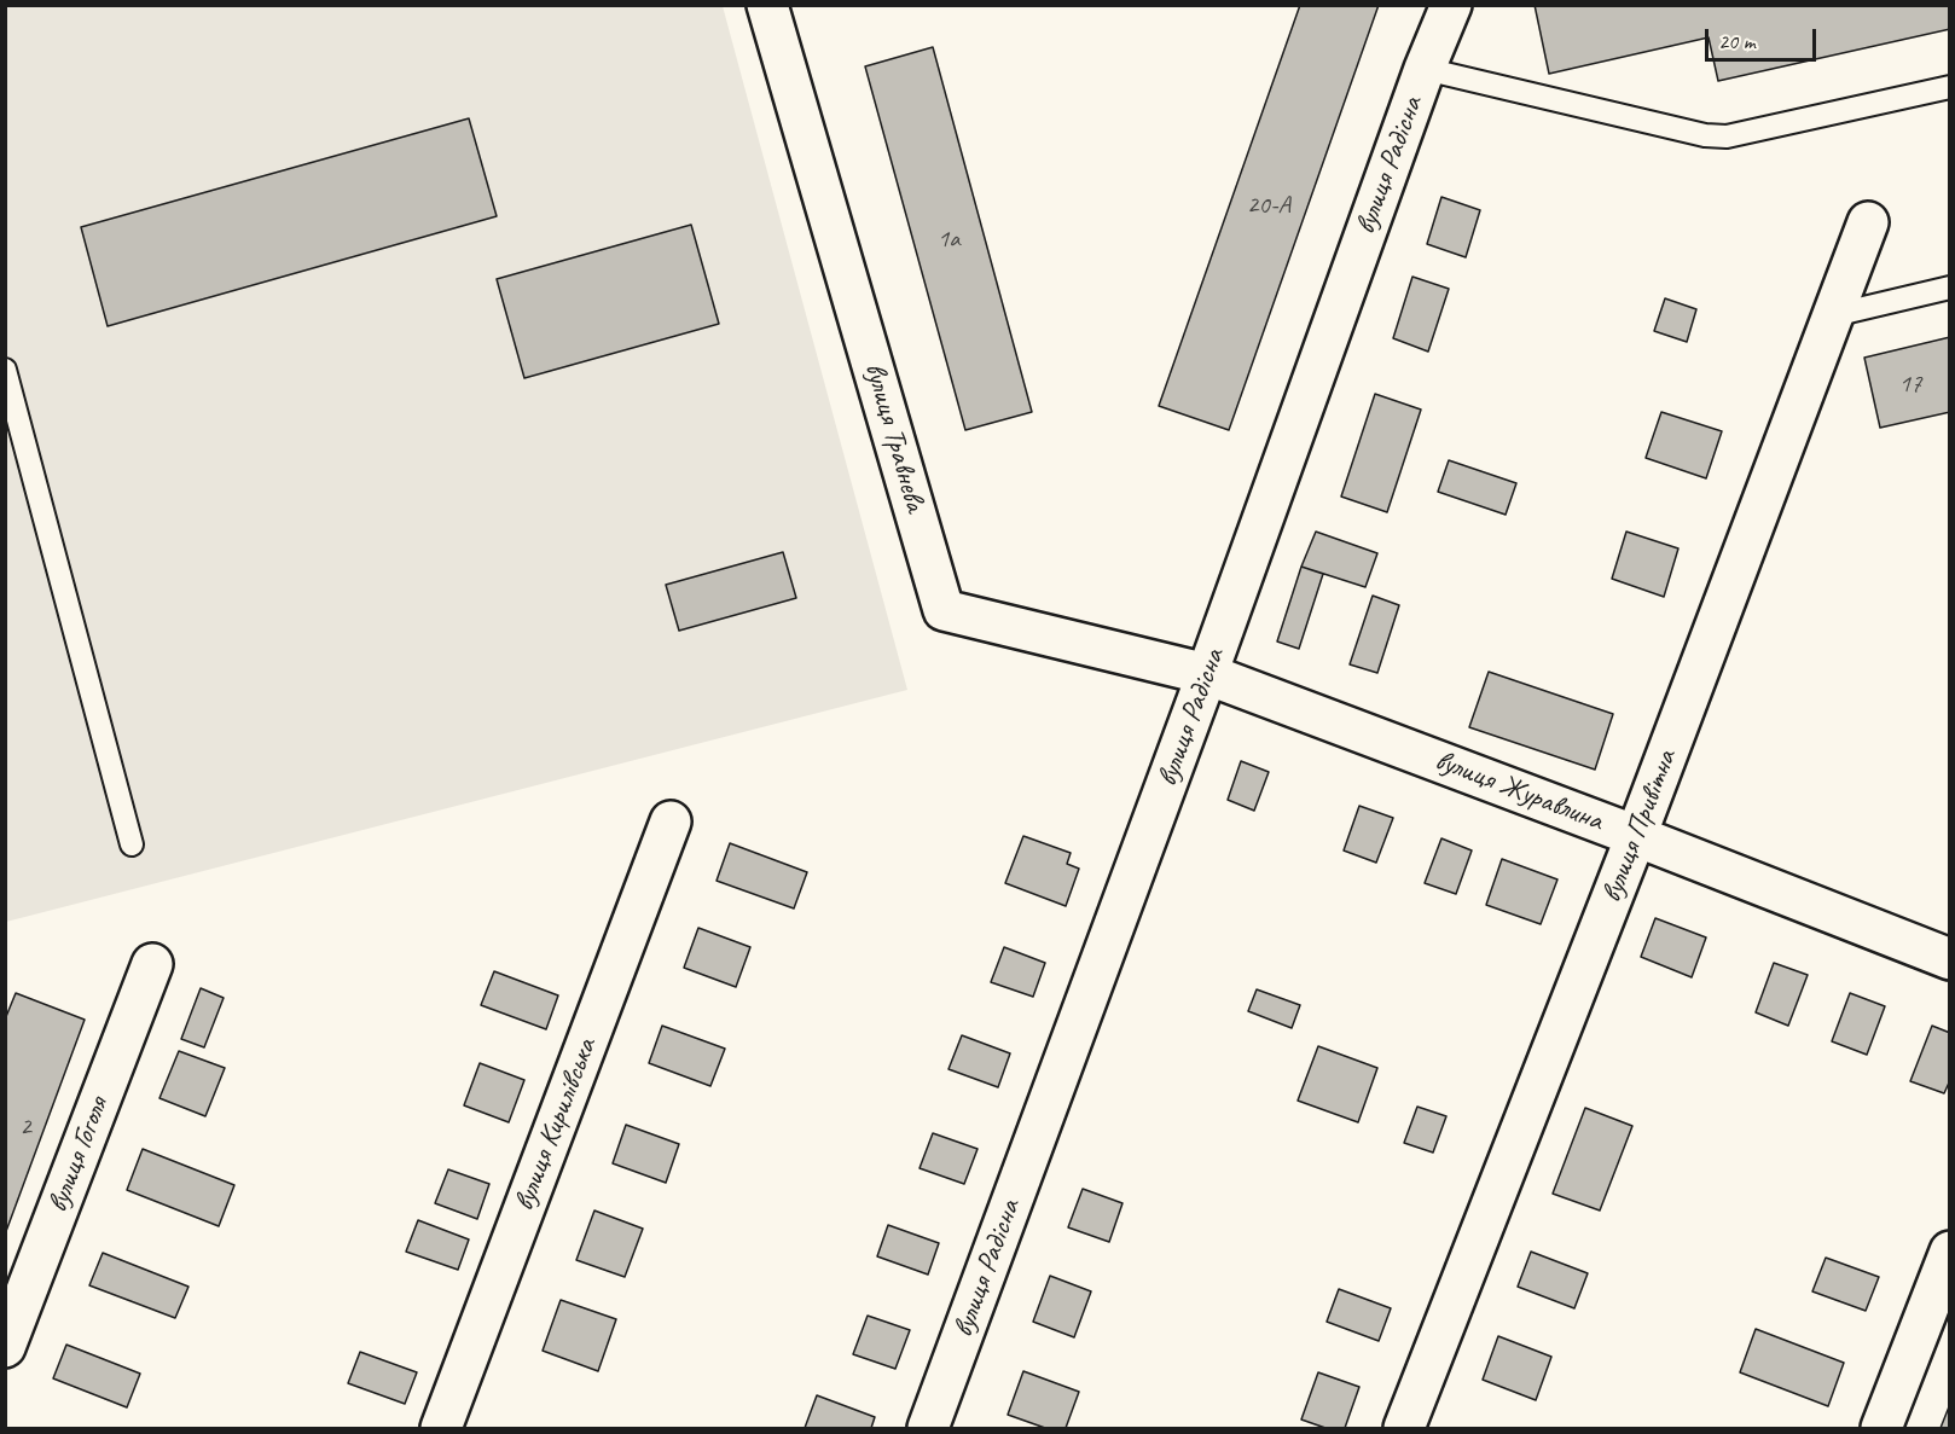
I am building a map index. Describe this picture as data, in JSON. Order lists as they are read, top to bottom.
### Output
{
  "streets": {
    "street": [
      "вулиця Радісна",
      "вулиця Травнева",
      "вулиця Журавлина",
      "вулиця Привітна",
      "вулиця Кирилівська",
      "вулиця Гоголя"
    ]
  },
  "crossings": [
    ["вулиця Радісна", "вулиця Травнева"],
    ["вулиця Радісна", "вулиця Журавлина"],
    ["вулиця Травнева", "вулиця Журавлина"],
    ["вулиця Журавлина", "вулиця Привітна"]
  ],
  "house_numbers": [
    "20-А",
    "1а",
    "17",
    "2"
  ],
  "scale_bar": "20 m"
}
